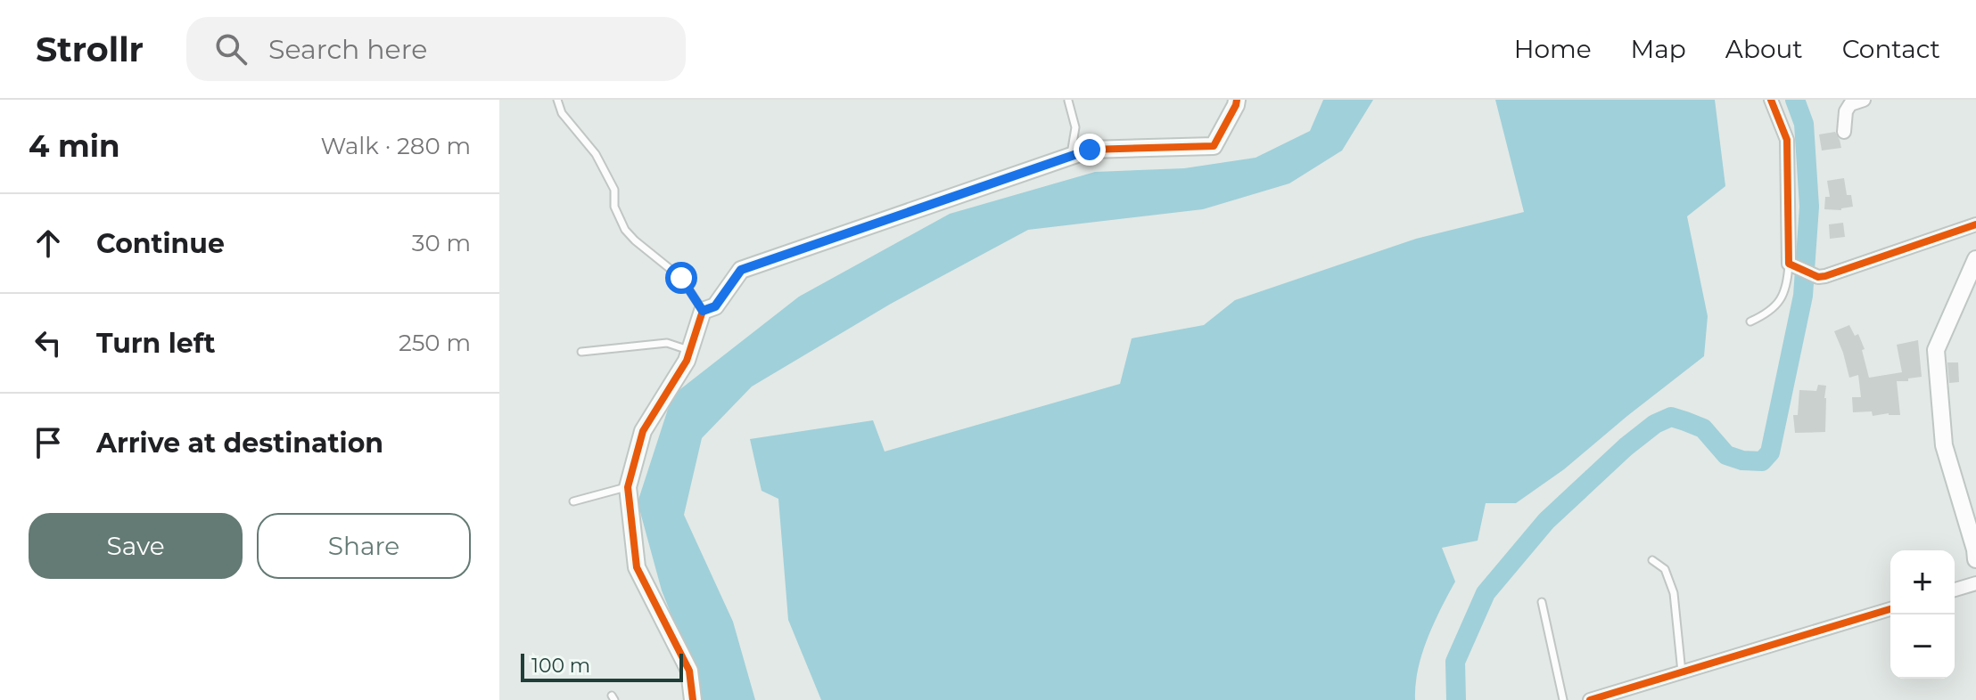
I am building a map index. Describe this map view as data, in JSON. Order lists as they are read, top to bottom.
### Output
{
  "scale_bar": "100 m",
  "page": {
    "header": "Strollr",
    "search": "Search here",
    "nav": [
      "Home",
      "Map",
      "About",
      "Contact"
    ],
    "heading": ["4 min", "Walk · 280 m"],
    "list": [
      ["Continue", "30 m"],
      ["Turn left", "250 m"],
      "Arrive at destination"
    ],
    "buttons": ["Save", "Share"],
    "map_buttons": ["+", "−"],
    "scale": "100 m"
  }
}
